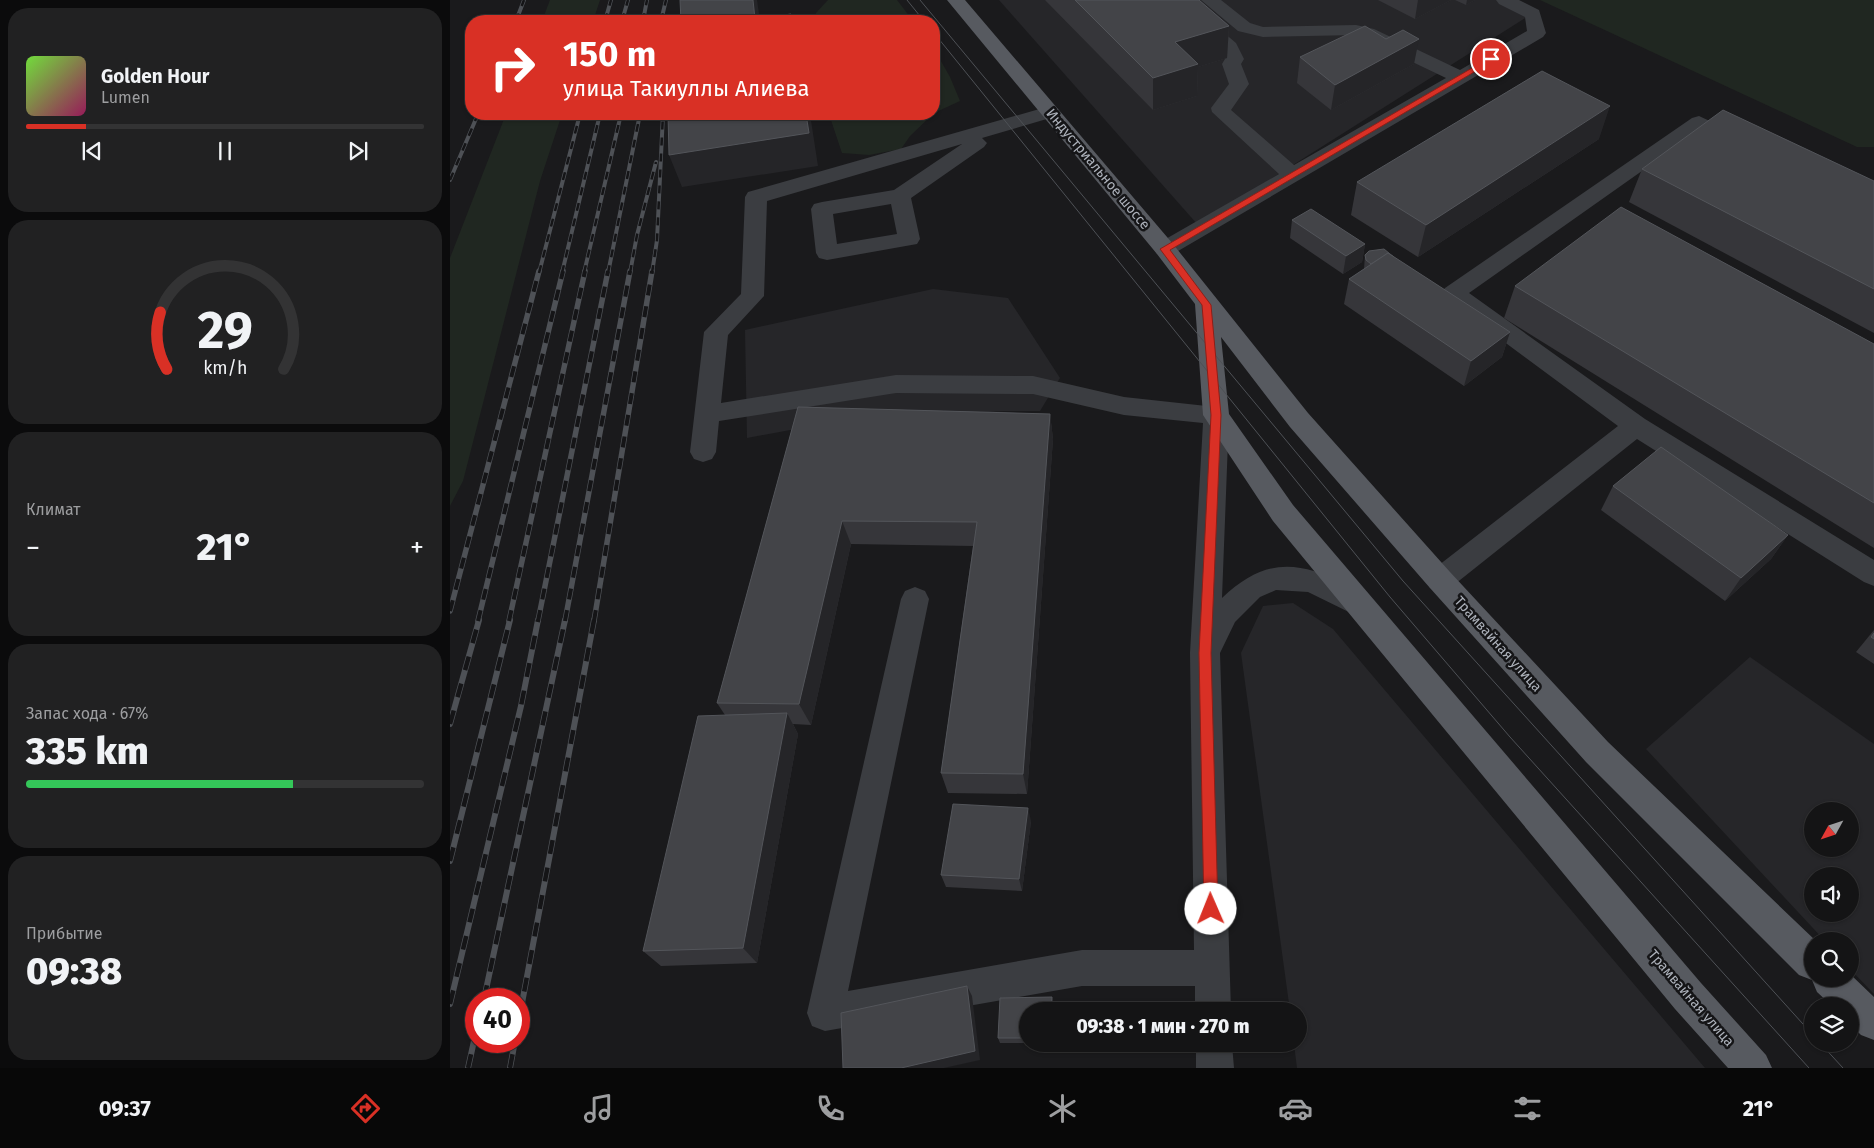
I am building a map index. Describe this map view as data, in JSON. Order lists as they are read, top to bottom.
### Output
{
  "streets": {
    "main road": ["Индустриальное шоссе", "Трамвайная улица"]
  },
  "crossings": [
    ["Индустриальное шоссе", "Трамвайная улица"]
  ],
  "north": "bottom left",
  "page": {
    "turn": ["150 m", "улица Такиуллы Алиева"],
    "song": ["Golden Hour", "Lumen"],
    "tile": [
      "Климат",
      ["Запас хода · 67%", "335 km"],
      ["Прибытие", "09:38"]
    ],
    "heat": ["−", "21°", "+"],
    "limit": "40",
    "trip": "09:38 · 1 мин · 270 m",
    "tabs": ["09:37", "21°"],
    "gauge": ["29", "km/h"]
  }
}
